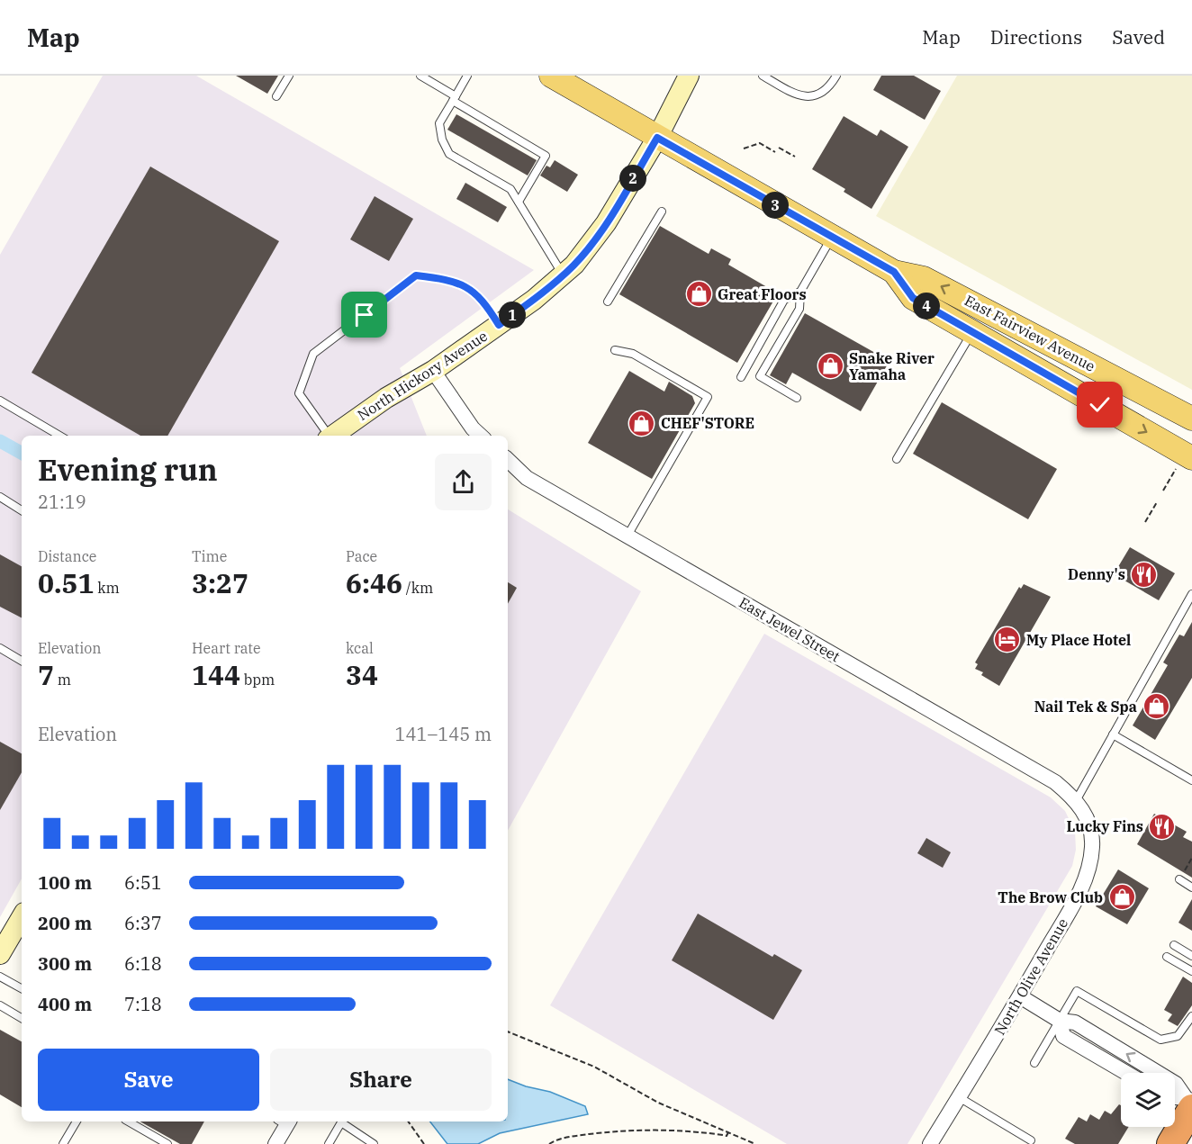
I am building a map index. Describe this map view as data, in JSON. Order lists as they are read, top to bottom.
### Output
{
  "streets": {
    "main road": ["East Fairview Avenue"],
    "street": ["North Hickory Avenue", "East Jewel Street", "North Olive Avenue"]
  },
  "crossings": [
    ["East Fairview Avenue", "North Hickory Avenue"],
    ["East Jewel Street", "North Olive Avenue"]
  ],
  "places": {
    "shop": [
      "Great Floors",
      "Snake River Yamaha",
      "CHEF'STORE",
      "Nail Tek & Spa",
      "The Brow Club"
    ],
    "restaurant": ["Denny's", "Lucky Fins"],
    "hotel": ["My Place Hotel"]
  },
  "page": {
    "header": "Map",
    "nav": ["Map", "Directions", "Saved"],
    "pins": [
      "2",
      "3",
      "4",
      "1"
    ],
    "heading": ["Evening run", "21:19"],
    "stats": [
      ["Distance", "0.51 km"],
      ["Time", "3:27"],
      ["Pace", "6:46 /km"],
      ["Elevation", "7 m"],
      ["Heart rate", "144 bpm"],
      ["kcal", "34"]
    ],
    "chart": ["Elevation", "141–145 m"],
    "list": [
      {
        "name": "100 m",
        "note": "6:51"
      },
      {
        "name": "200 m",
        "note": "6:37"
      },
      {
        "name": "300 m",
        "note": "6:18"
      },
      {
        "name": "400 m",
        "note": "7:18"
      }
    ],
    "buttons": ["Save", "Share"]
  }
}
